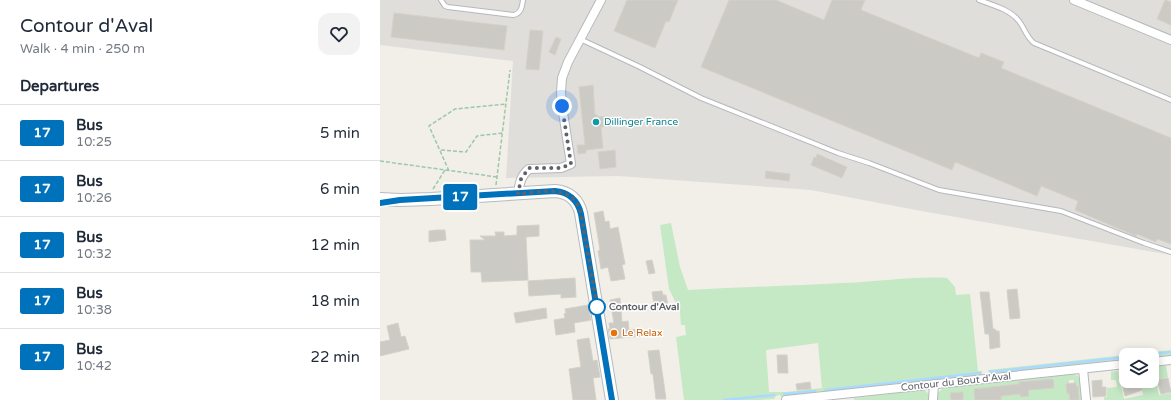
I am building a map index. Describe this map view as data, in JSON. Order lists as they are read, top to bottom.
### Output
{
  "streets": {
    "street": ["Contour du Bout d'Aval"]
  },
  "places": ["Dillinger France", "Contour d'Aval", "Le Relax"],
  "lines": ["bus line 17"],
  "page": {
    "heading": [
      ["Contour d'Aval", "Walk · 4 min · 250 m"],
      "Departures"
    ],
    "on_map": "17",
    "list": [
      {
        "mark": "17",
        "name": "Bus",
        "note": "10:25",
        "value": "5 min"
      },
      {
        "mark": "17",
        "name": "Bus",
        "note": "10:26",
        "value": "6 min"
      },
      {
        "mark": "17",
        "name": "Bus",
        "note": "10:32",
        "value": "12 min"
      },
      {
        "mark": "17",
        "name": "Bus",
        "note": "10:38",
        "value": "18 min"
      },
      {
        "mark": "17",
        "name": "Bus",
        "note": "10:42",
        "value": "22 min"
      }
    ]
  }
}
